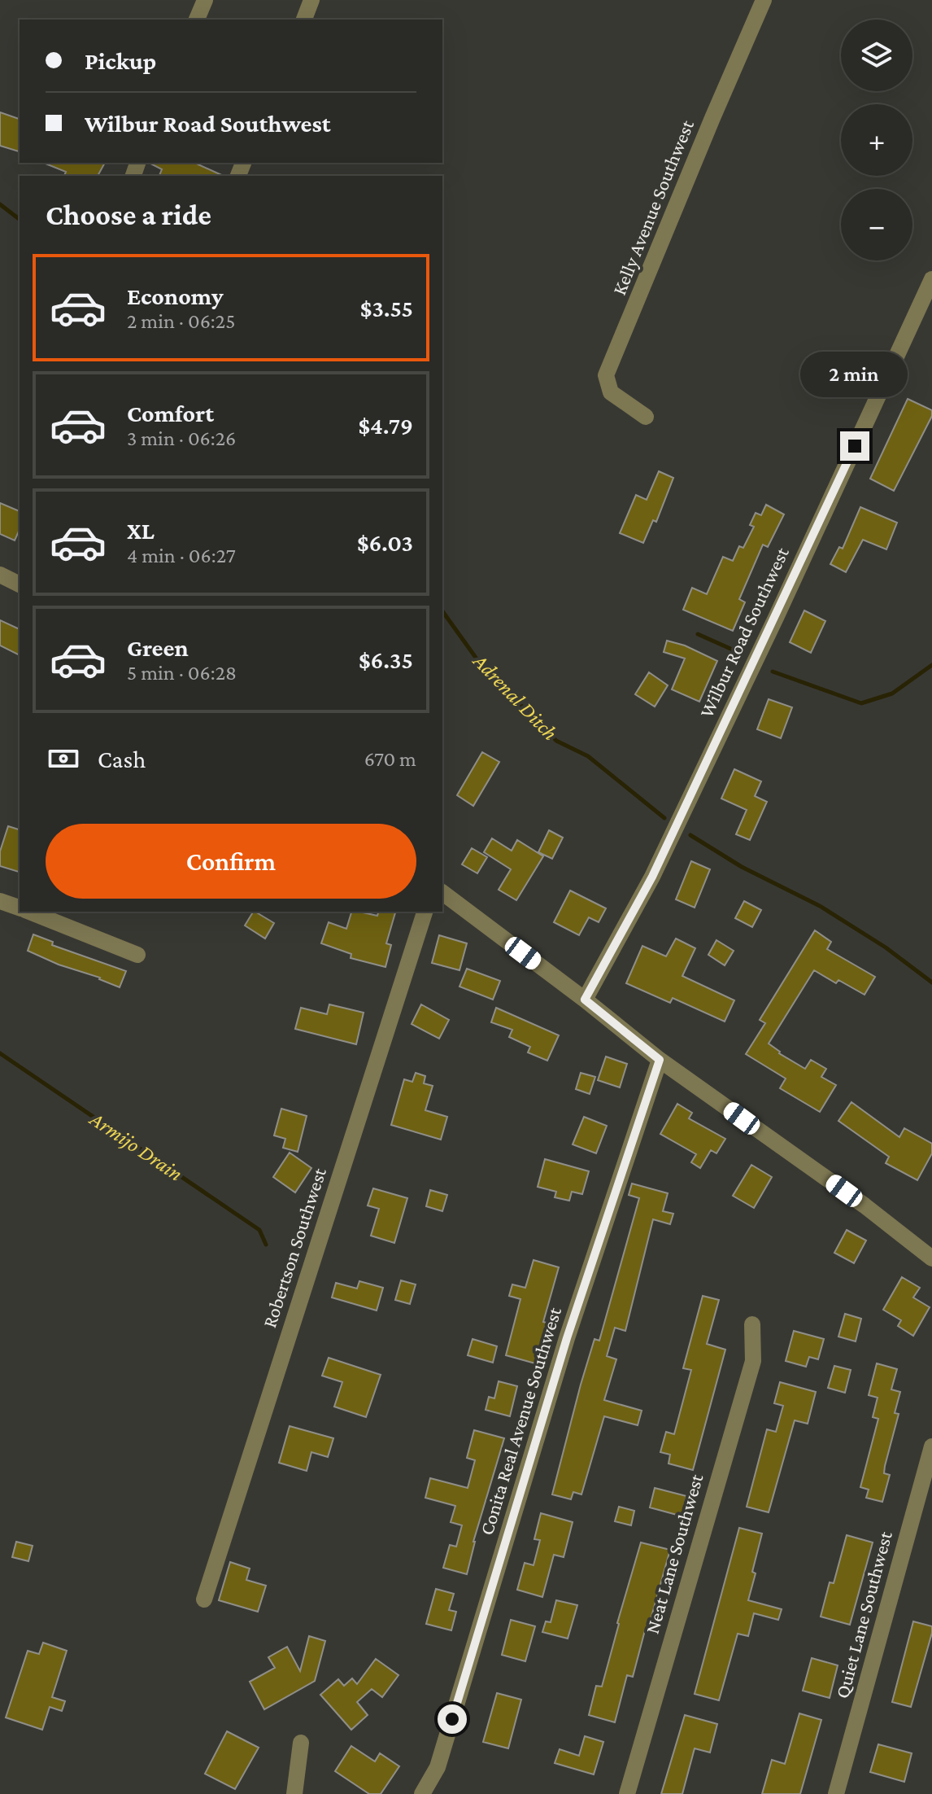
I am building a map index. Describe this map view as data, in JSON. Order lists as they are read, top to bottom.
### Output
{
  "streets": {
    "street": [
      "Kelly Avenue Southwest",
      "Wilbur Road Southwest",
      "Robertson Southwest",
      "Conita Real Avenue Southwest",
      "Neat Lane Southwest",
      "Quiet Lane Southwest"
    ]
  },
  "water": ["Adrenal Ditch", "Armijo Drain"],
  "page": {
    "map_buttons": ["+", "−"],
    "banner": ["Pickup", "Wilbur Road Southwest"],
    "heading": "Choose a ride",
    "list": [
      {
        "name": "Economy",
        "note": "2 min · 06:25",
        "value": "$3.55"
      },
      {
        "name": "Comfort",
        "note": "3 min · 06:26",
        "value": "$4.79"
      },
      {
        "name": "XL",
        "note": "4 min · 06:27",
        "value": "$6.03"
      },
      {
        "name": "Green",
        "note": "5 min · 06:28",
        "value": "$6.35"
      }
    ],
    "bubble": "2 min",
    "pay": ["Cash", "670 m"],
    "buttons": "Confirm"
  }
}
